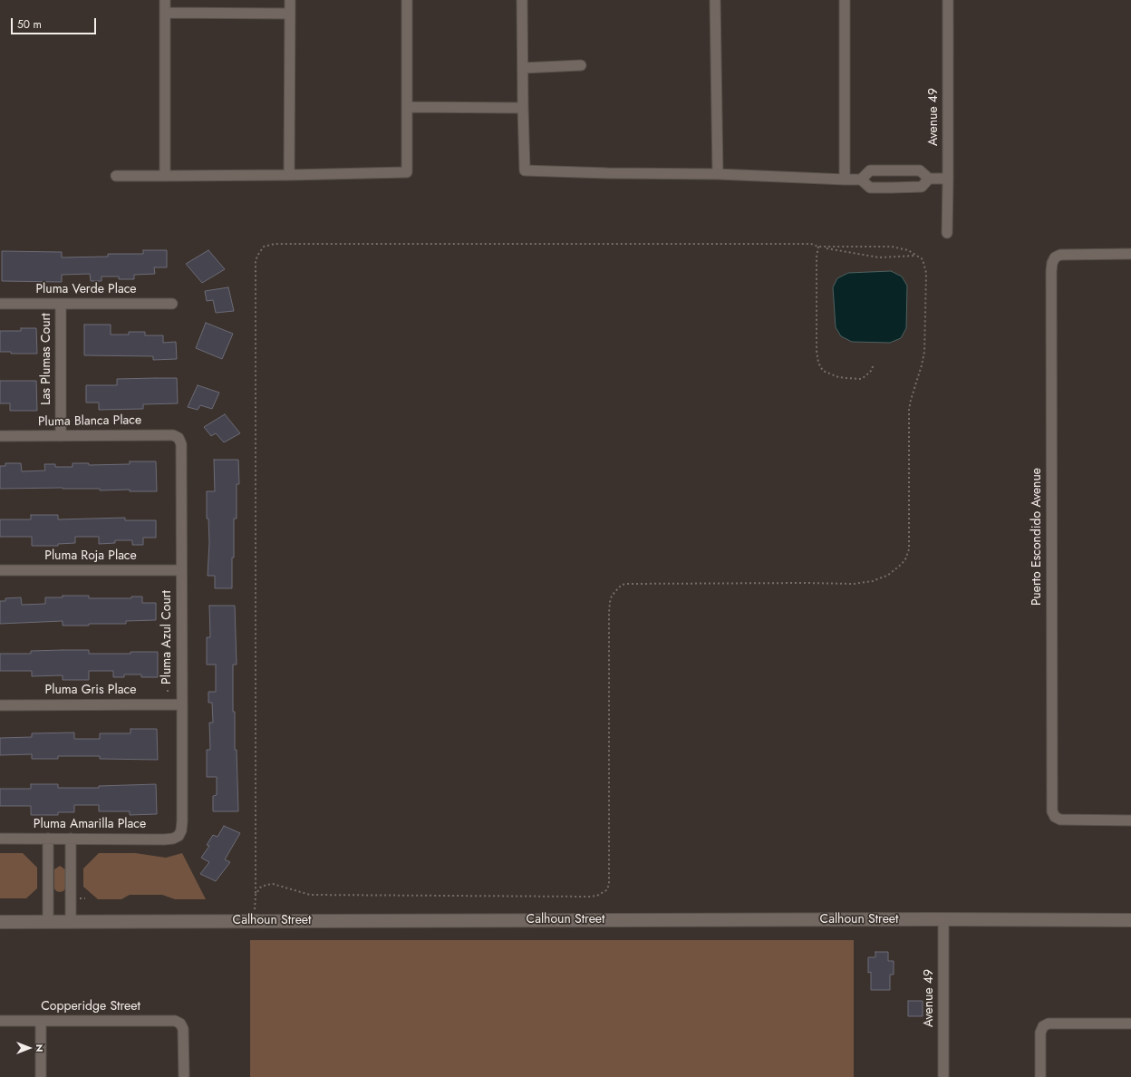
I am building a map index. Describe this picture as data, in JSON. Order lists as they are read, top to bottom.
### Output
{
  "streets": {
    "street": [
      "Avenue 49",
      "Pluma Verde Place",
      "Las Plumas Court",
      "Pluma Blanca Place",
      "Puerto Escondido Avenue",
      "Pluma Roja Place",
      "Pluma Azul Court",
      "Pluma Gris Place",
      "Pluma Amarilla Place",
      "Calhoun Street",
      "Copperidge Street"
    ]
  },
  "crossings": [
    ["Avenue 49", "Calhoun Street"],
    ["Pluma Verde Place", "Las Plumas Court"],
    ["Las Plumas Court", "Pluma Blanca Place"],
    ["Pluma Blanca Place", "Pluma Azul Court"],
    ["Pluma Roja Place", "Pluma Azul Court"],
    ["Pluma Azul Court", "Pluma Gris Place"],
    ["Pluma Azul Court", "Pluma Amarilla Place"]
  ],
  "scale_bar": "50 m",
  "north": "right"
}
